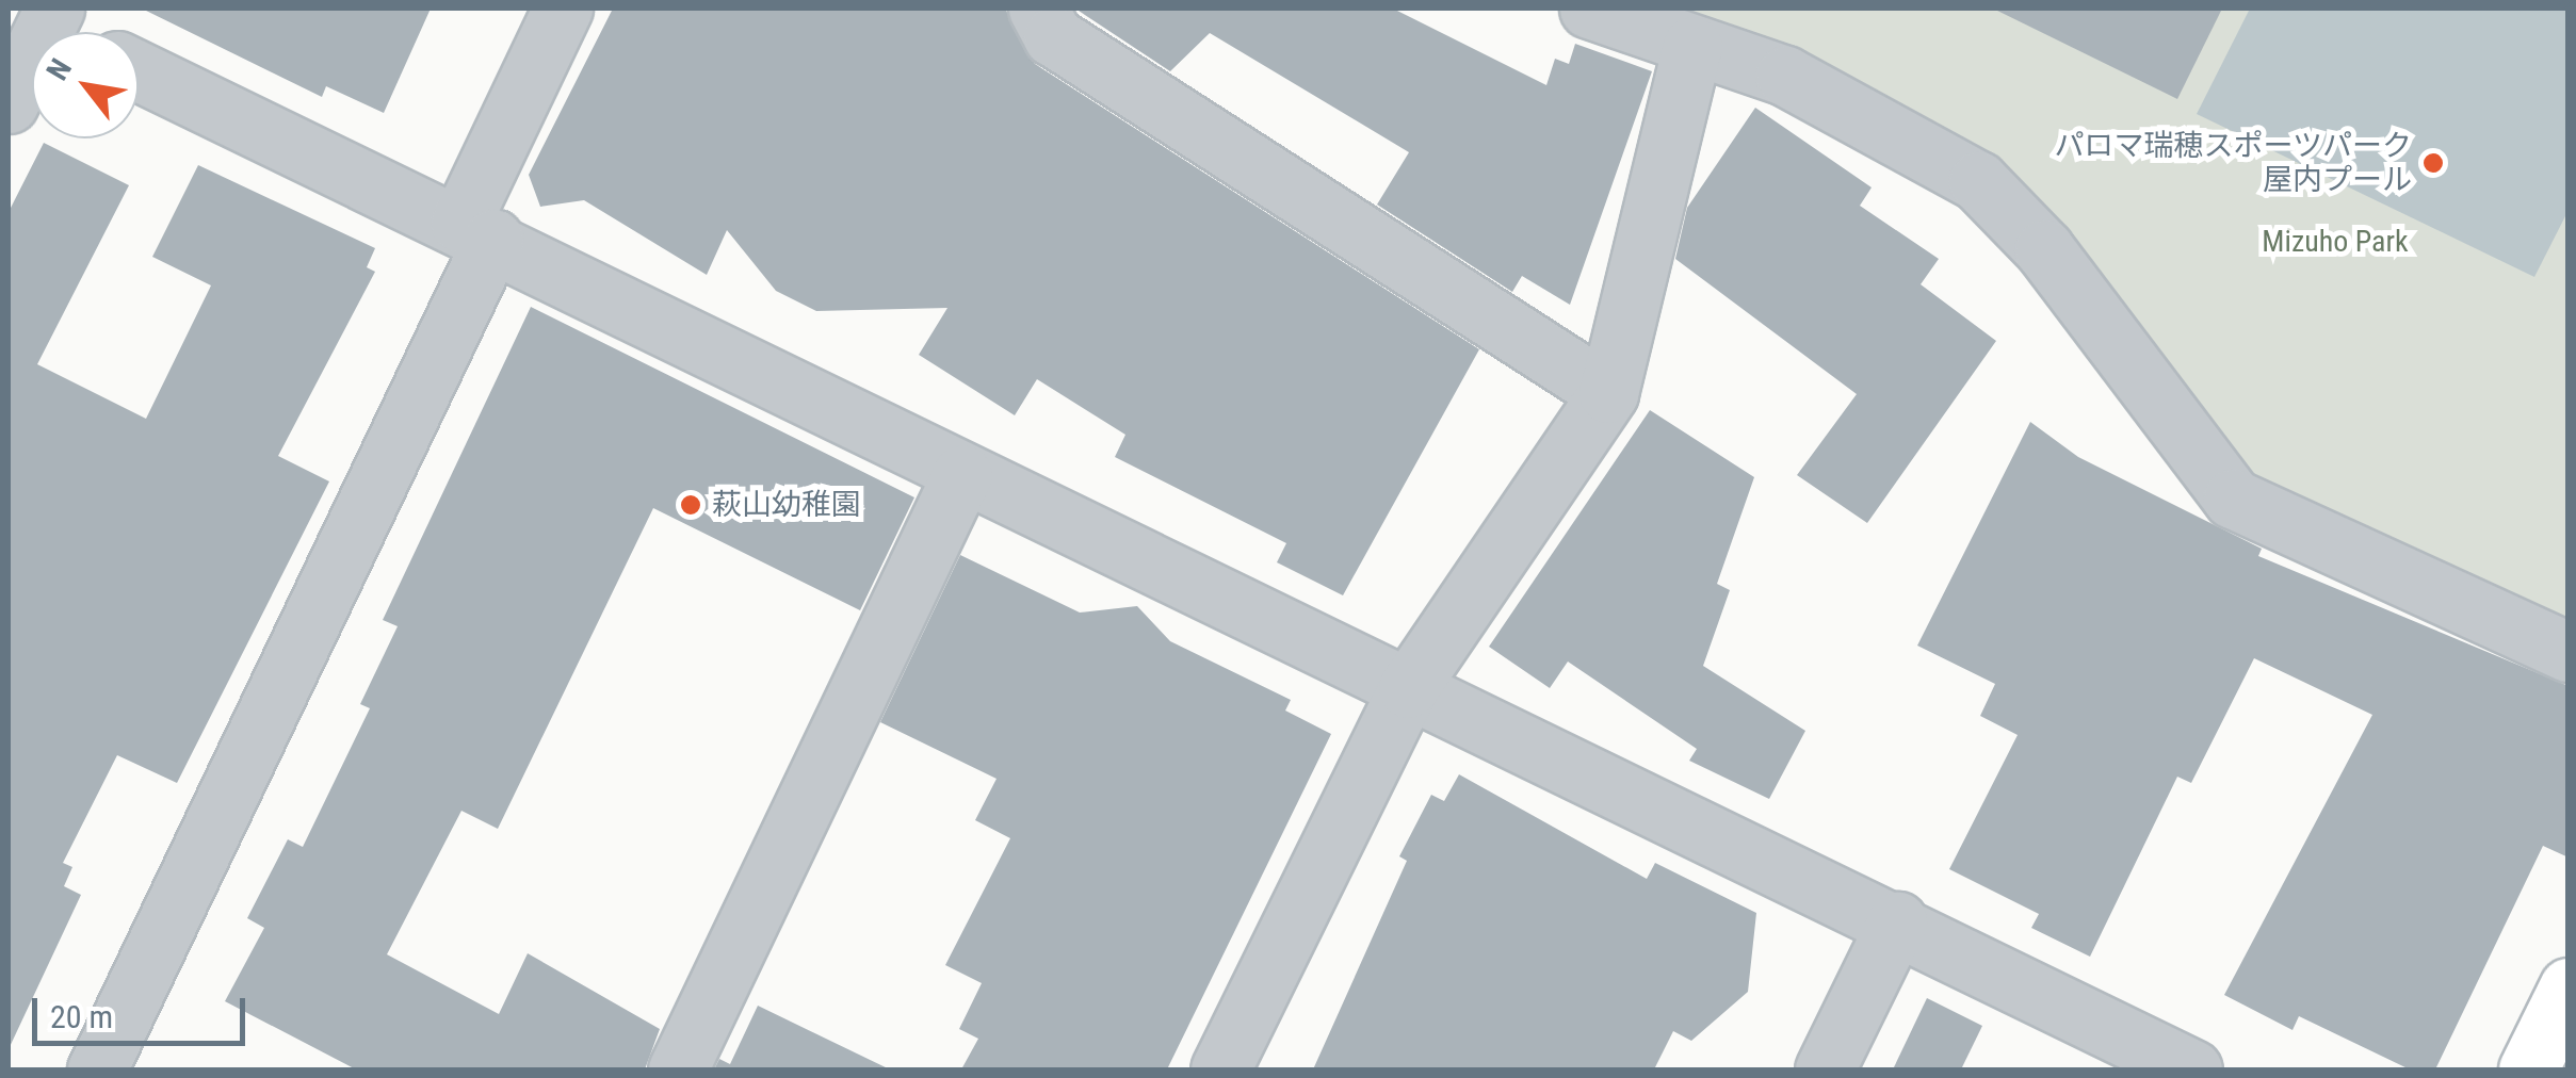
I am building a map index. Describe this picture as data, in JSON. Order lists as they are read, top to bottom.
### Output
{
  "parks": ["Mizuho Park"],
  "places": ["パロマ瑞穂スポーツパーク 屋内プール", "萩山幼稚園"],
  "scale_bar": "20 m",
  "north": "top left"
}
